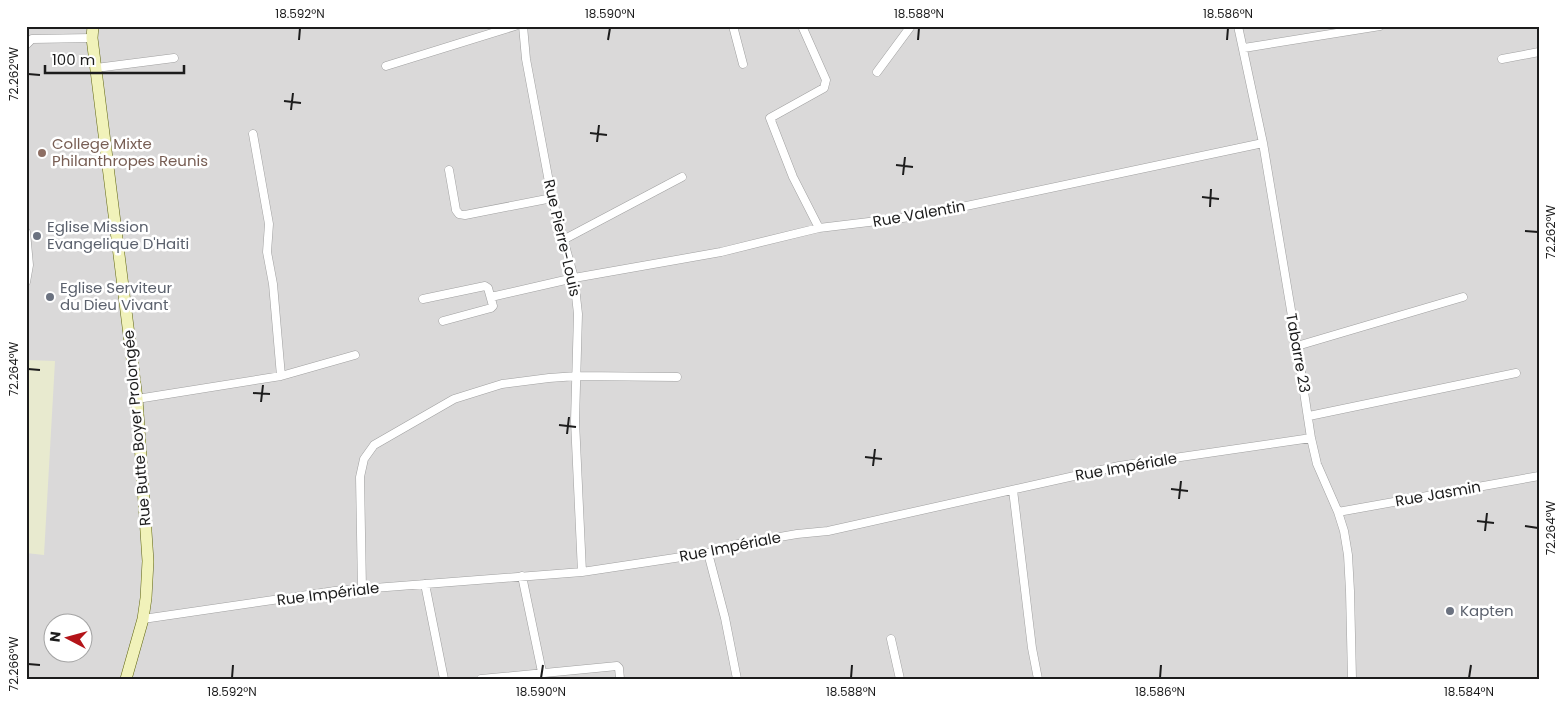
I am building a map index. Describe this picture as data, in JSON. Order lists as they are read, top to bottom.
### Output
{
  "streets": {
    "street": [
      "Rue Valentin",
      "Rue Pierre-Louis",
      "Tabarre 23",
      "Rue Butte Boyer Prolongée",
      "Rue Impériale",
      "Rue Jasmin"
    ]
  },
  "crossings": [
    ["Rue Valentin", "Rue Pierre-Louis"],
    ["Rue Valentin", "Tabarre 23"],
    ["Rue Pierre-Louis", "Rue Impériale"],
    ["Tabarre 23", "Rue Impériale"],
    ["Tabarre 23", "Rue Jasmin"],
    ["Rue Butte Boyer Prolongée", "Rue Impériale"]
  ],
  "places": [
    "College Mixte Philanthropes Reunis",
    "Eglise Mission Evangelique D'Haiti",
    "Eglise Serviteur du Dieu Vivant",
    "Kapten"
  ],
  "scale_bar": "100 m",
  "north": "left",
  "coordinates": [
    "18.592°N",
    "18.590°N",
    "18.588°N",
    "18.586°N",
    "72.262°W",
    "72.264°W",
    "72.266°W",
    "18.584°N"
  ]
}
